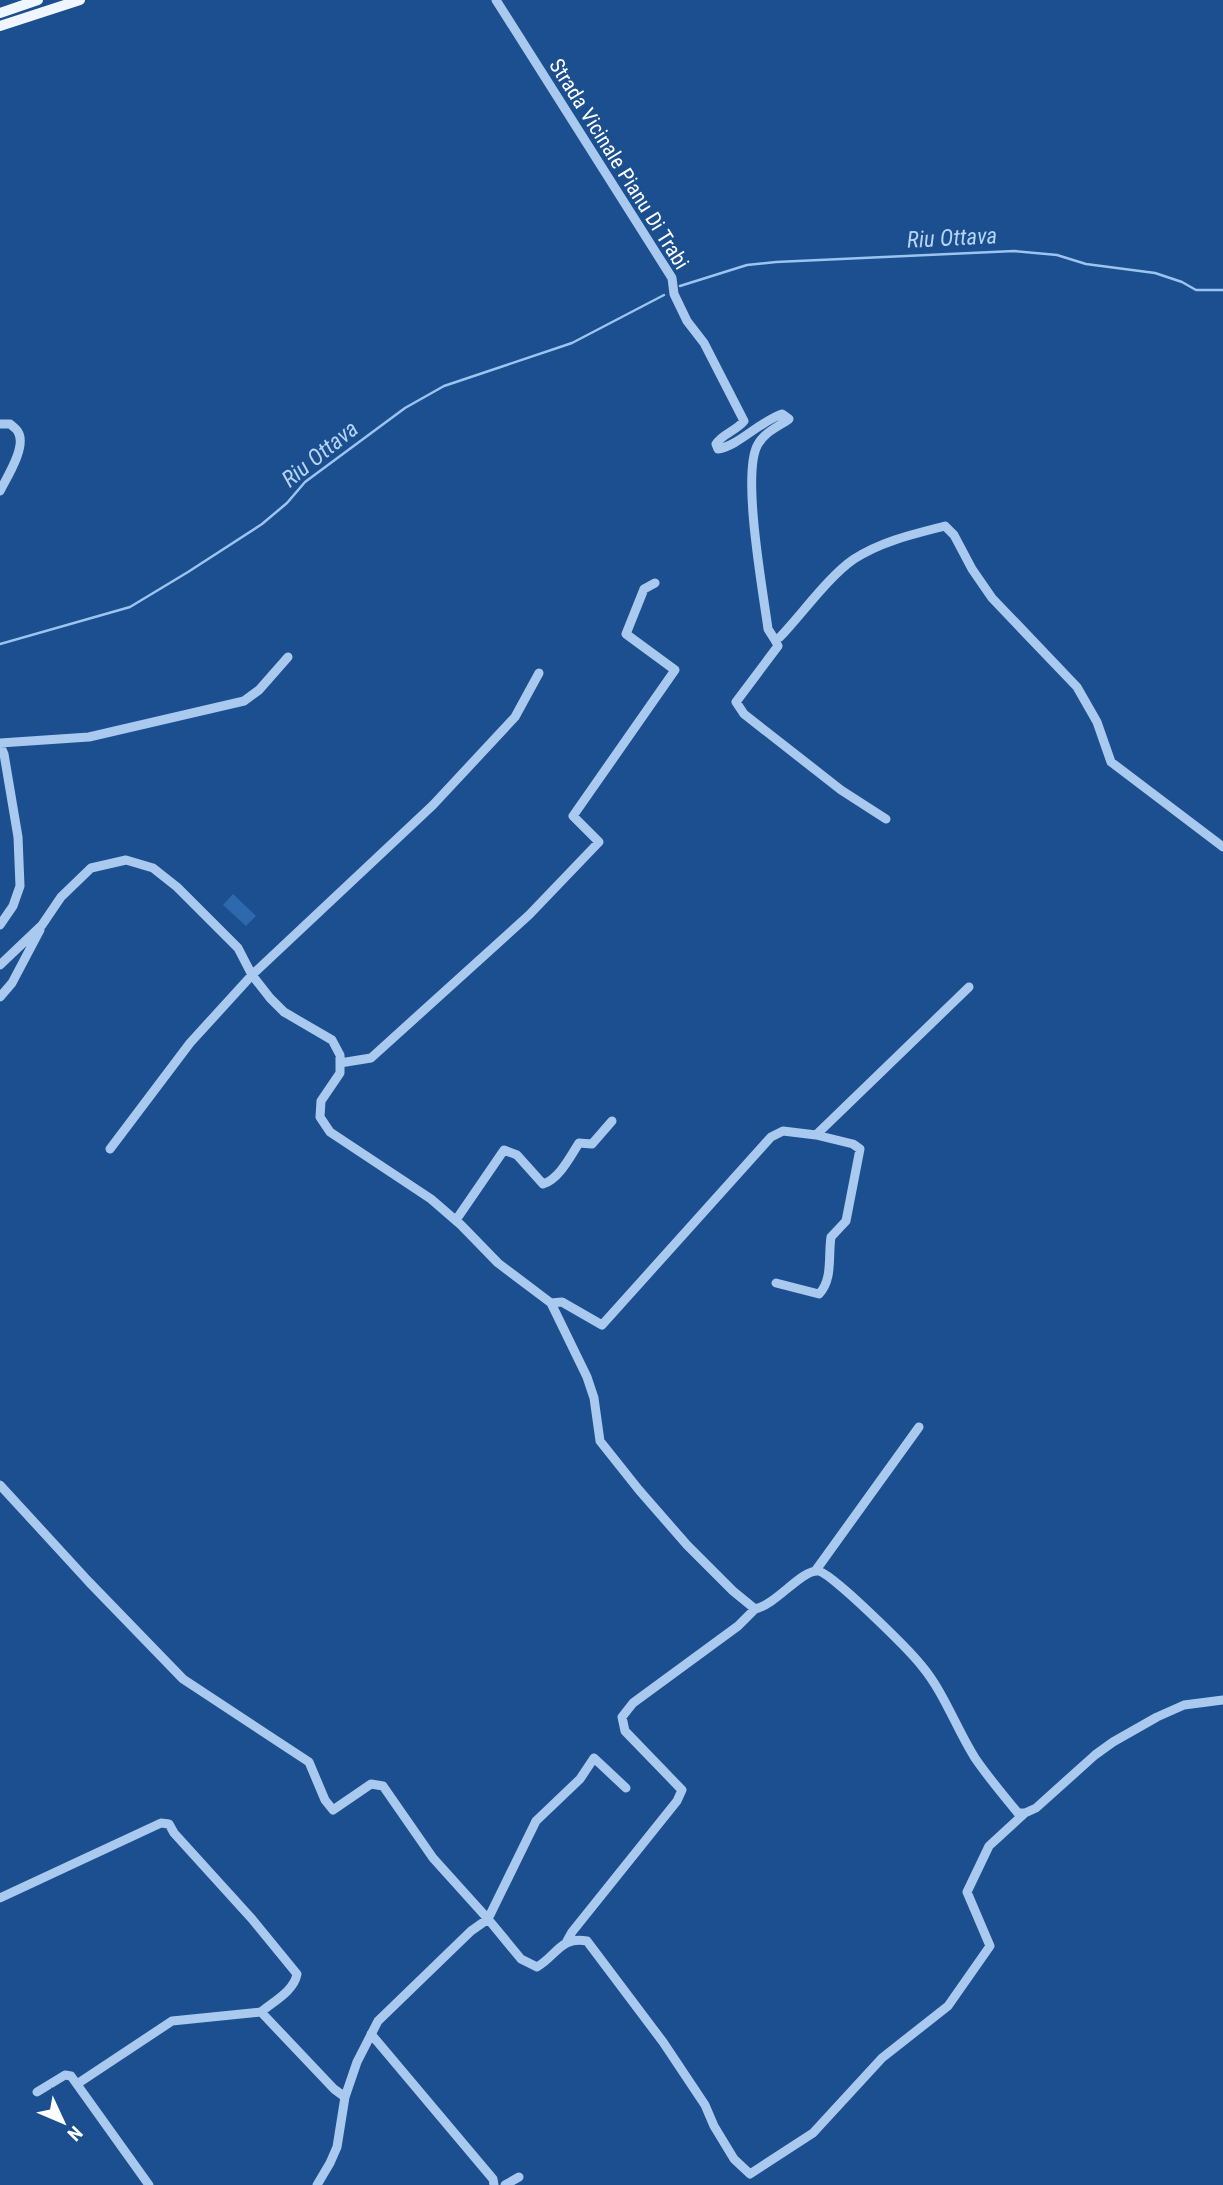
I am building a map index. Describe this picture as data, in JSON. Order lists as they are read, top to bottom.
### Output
{
  "streets": {
    "street": ["Strada Vicinale Pianu Di Trabi"]
  },
  "water": ["Riu Ottava"],
  "north": "bottom right"
}
